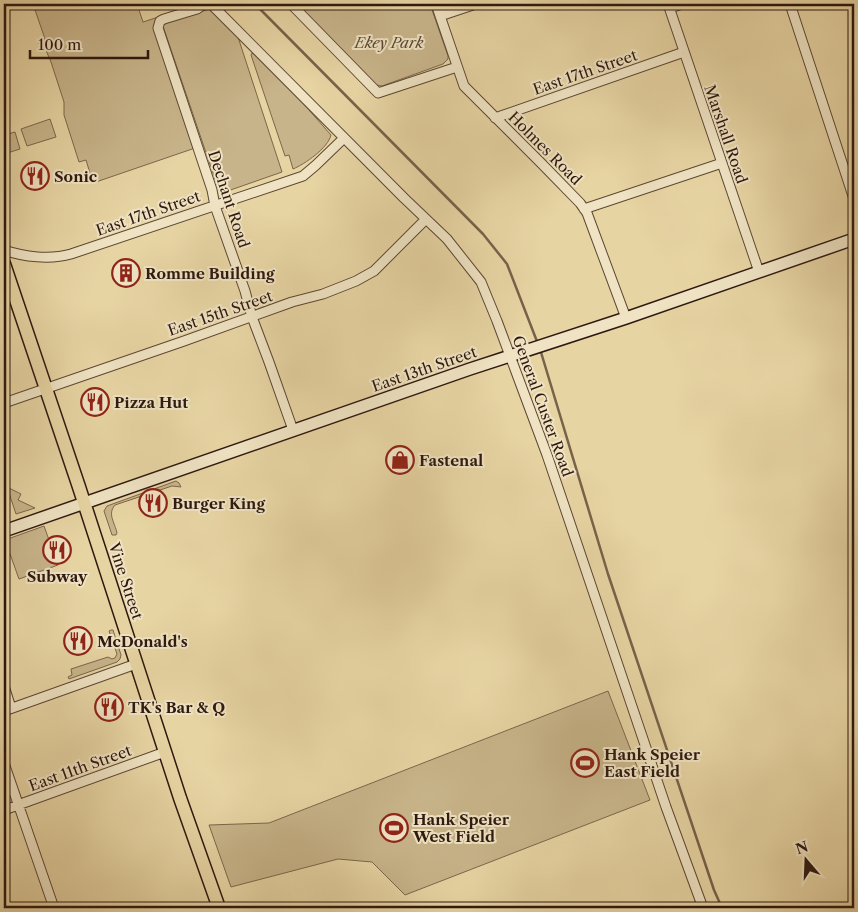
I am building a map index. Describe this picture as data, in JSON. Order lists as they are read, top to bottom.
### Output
{
  "streets": {
    "main road": ["Vine Street"],
    "street": [
      "East 17th Street",
      "Marshall Road",
      "Holmes Road",
      "Dechant Road",
      "East 15th Street",
      "East 13th Street",
      "General Custer Road",
      "East 11th Street"
    ]
  },
  "crossings": [
    ["East 17th Street", "Marshall Road"],
    ["East 17th Street", "Holmes Road"],
    ["East 17th Street", "Dechant Road"],
    ["East 17th Street", "General Custer Road"],
    ["Marshall Road", "East 13th Street"],
    ["Holmes Road", "East 13th Street"],
    ["Dechant Road", "East 15th Street"],
    ["Dechant Road", "East 13th Street"],
    ["East 15th Street", "General Custer Road"],
    ["East 15th Street", "Vine Street"],
    ["East 13th Street", "General Custer Road"],
    ["East 13th Street", "Vine Street"],
    ["Vine Street", "East 11th Street"]
  ],
  "parks": ["Ekey Park"],
  "places": {
    "restaurant": [
      "Sonic",
      "Pizza Hut",
      "Burger King",
      "Subway",
      "McDonald's",
      "TK's Bar & Q"
    ],
    "building": ["Romme Building"],
    "shop": ["Fastenal"],
    "sports": ["Hank Speier East Field", "Hank Speier West Field"]
  },
  "scale_bar": "100 m",
  "north": "top"
}
